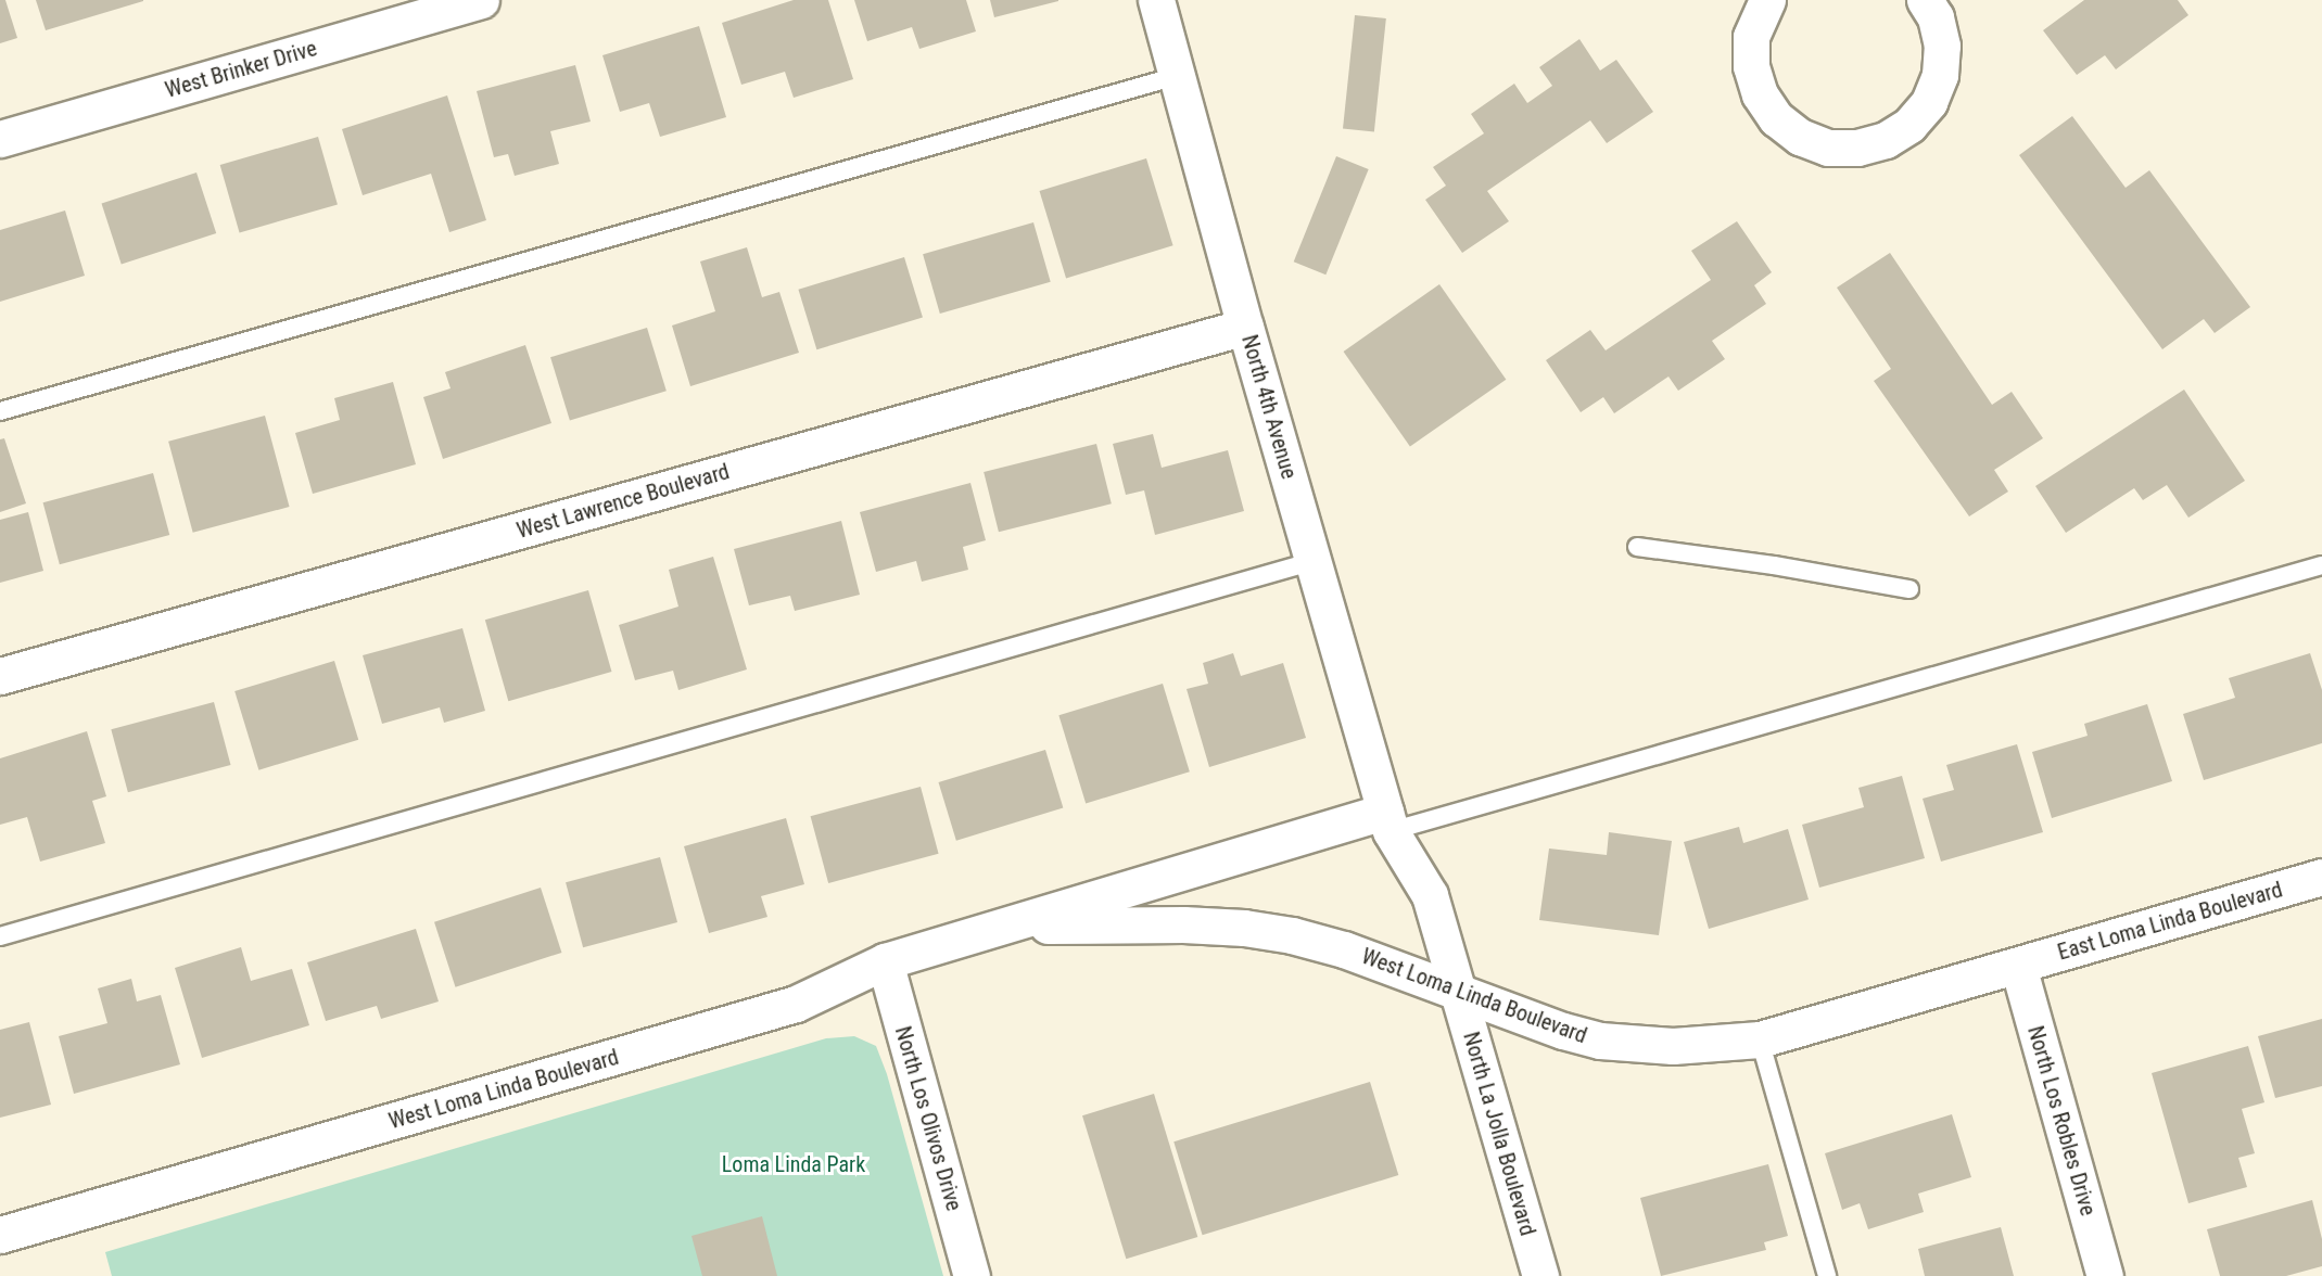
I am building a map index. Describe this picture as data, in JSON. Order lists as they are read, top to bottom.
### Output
{
  "streets": {
    "street": [
      "West Brinker Drive",
      "North 4th Avenue",
      "West Lawrence Boulevard",
      "East Loma Linda Boulevard",
      "West Loma Linda Boulevard",
      "North Los Olivos Drive",
      "North Los Robles Drive",
      "North La Jolla Boulevard"
    ]
  },
  "crossings": [
    ["North 4th Avenue", "West Lawrence Boulevard"],
    ["North 4th Avenue", "West Loma Linda Boulevard"],
    ["North 4th Avenue", "North La Jolla Boulevard"],
    ["East Loma Linda Boulevard", "West Loma Linda Boulevard"],
    ["East Loma Linda Boulevard", "North Los Robles Drive"],
    ["West Loma Linda Boulevard", "North Los Olivos Drive"],
    ["West Loma Linda Boulevard", "North Los Robles Drive"],
    ["West Loma Linda Boulevard", "North La Jolla Boulevard"]
  ],
  "parks": ["Loma Linda Park"]
}
